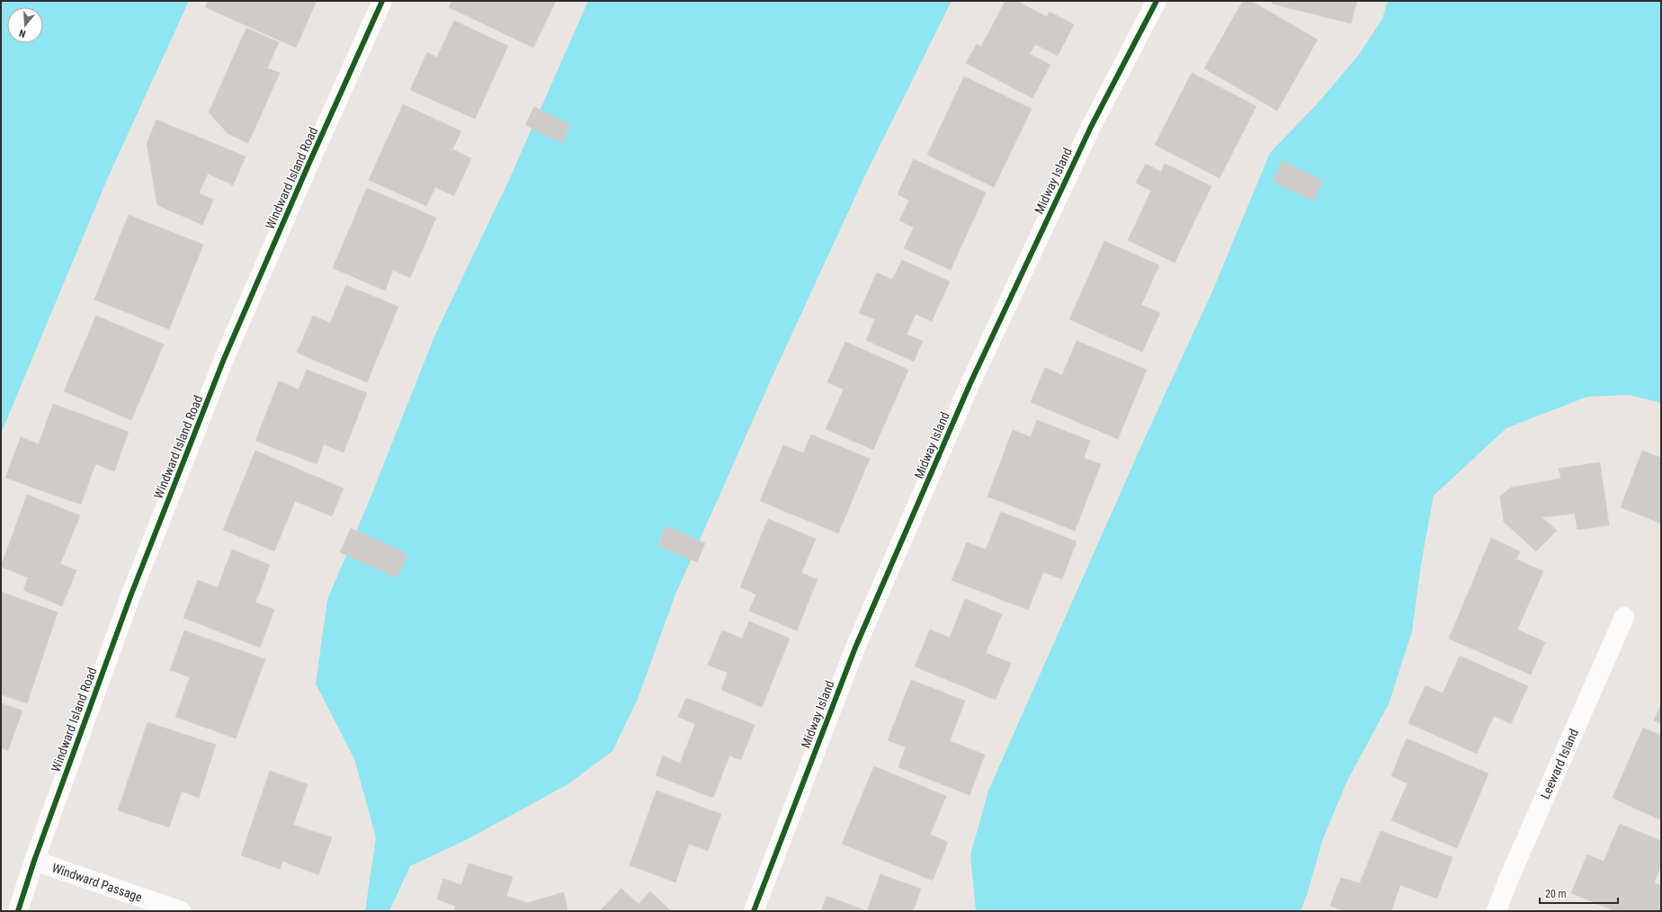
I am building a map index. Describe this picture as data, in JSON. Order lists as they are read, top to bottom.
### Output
{
  "streets": {
    "street": [
      "Windward Island Road",
      "Midway Island",
      "Leeward Island",
      "Windward Passage"
    ]
  },
  "crossings": [
    ["Windward Island Road", "Windward Passage"]
  ],
  "scale_bar": "20 m",
  "north": "bottom"
}
